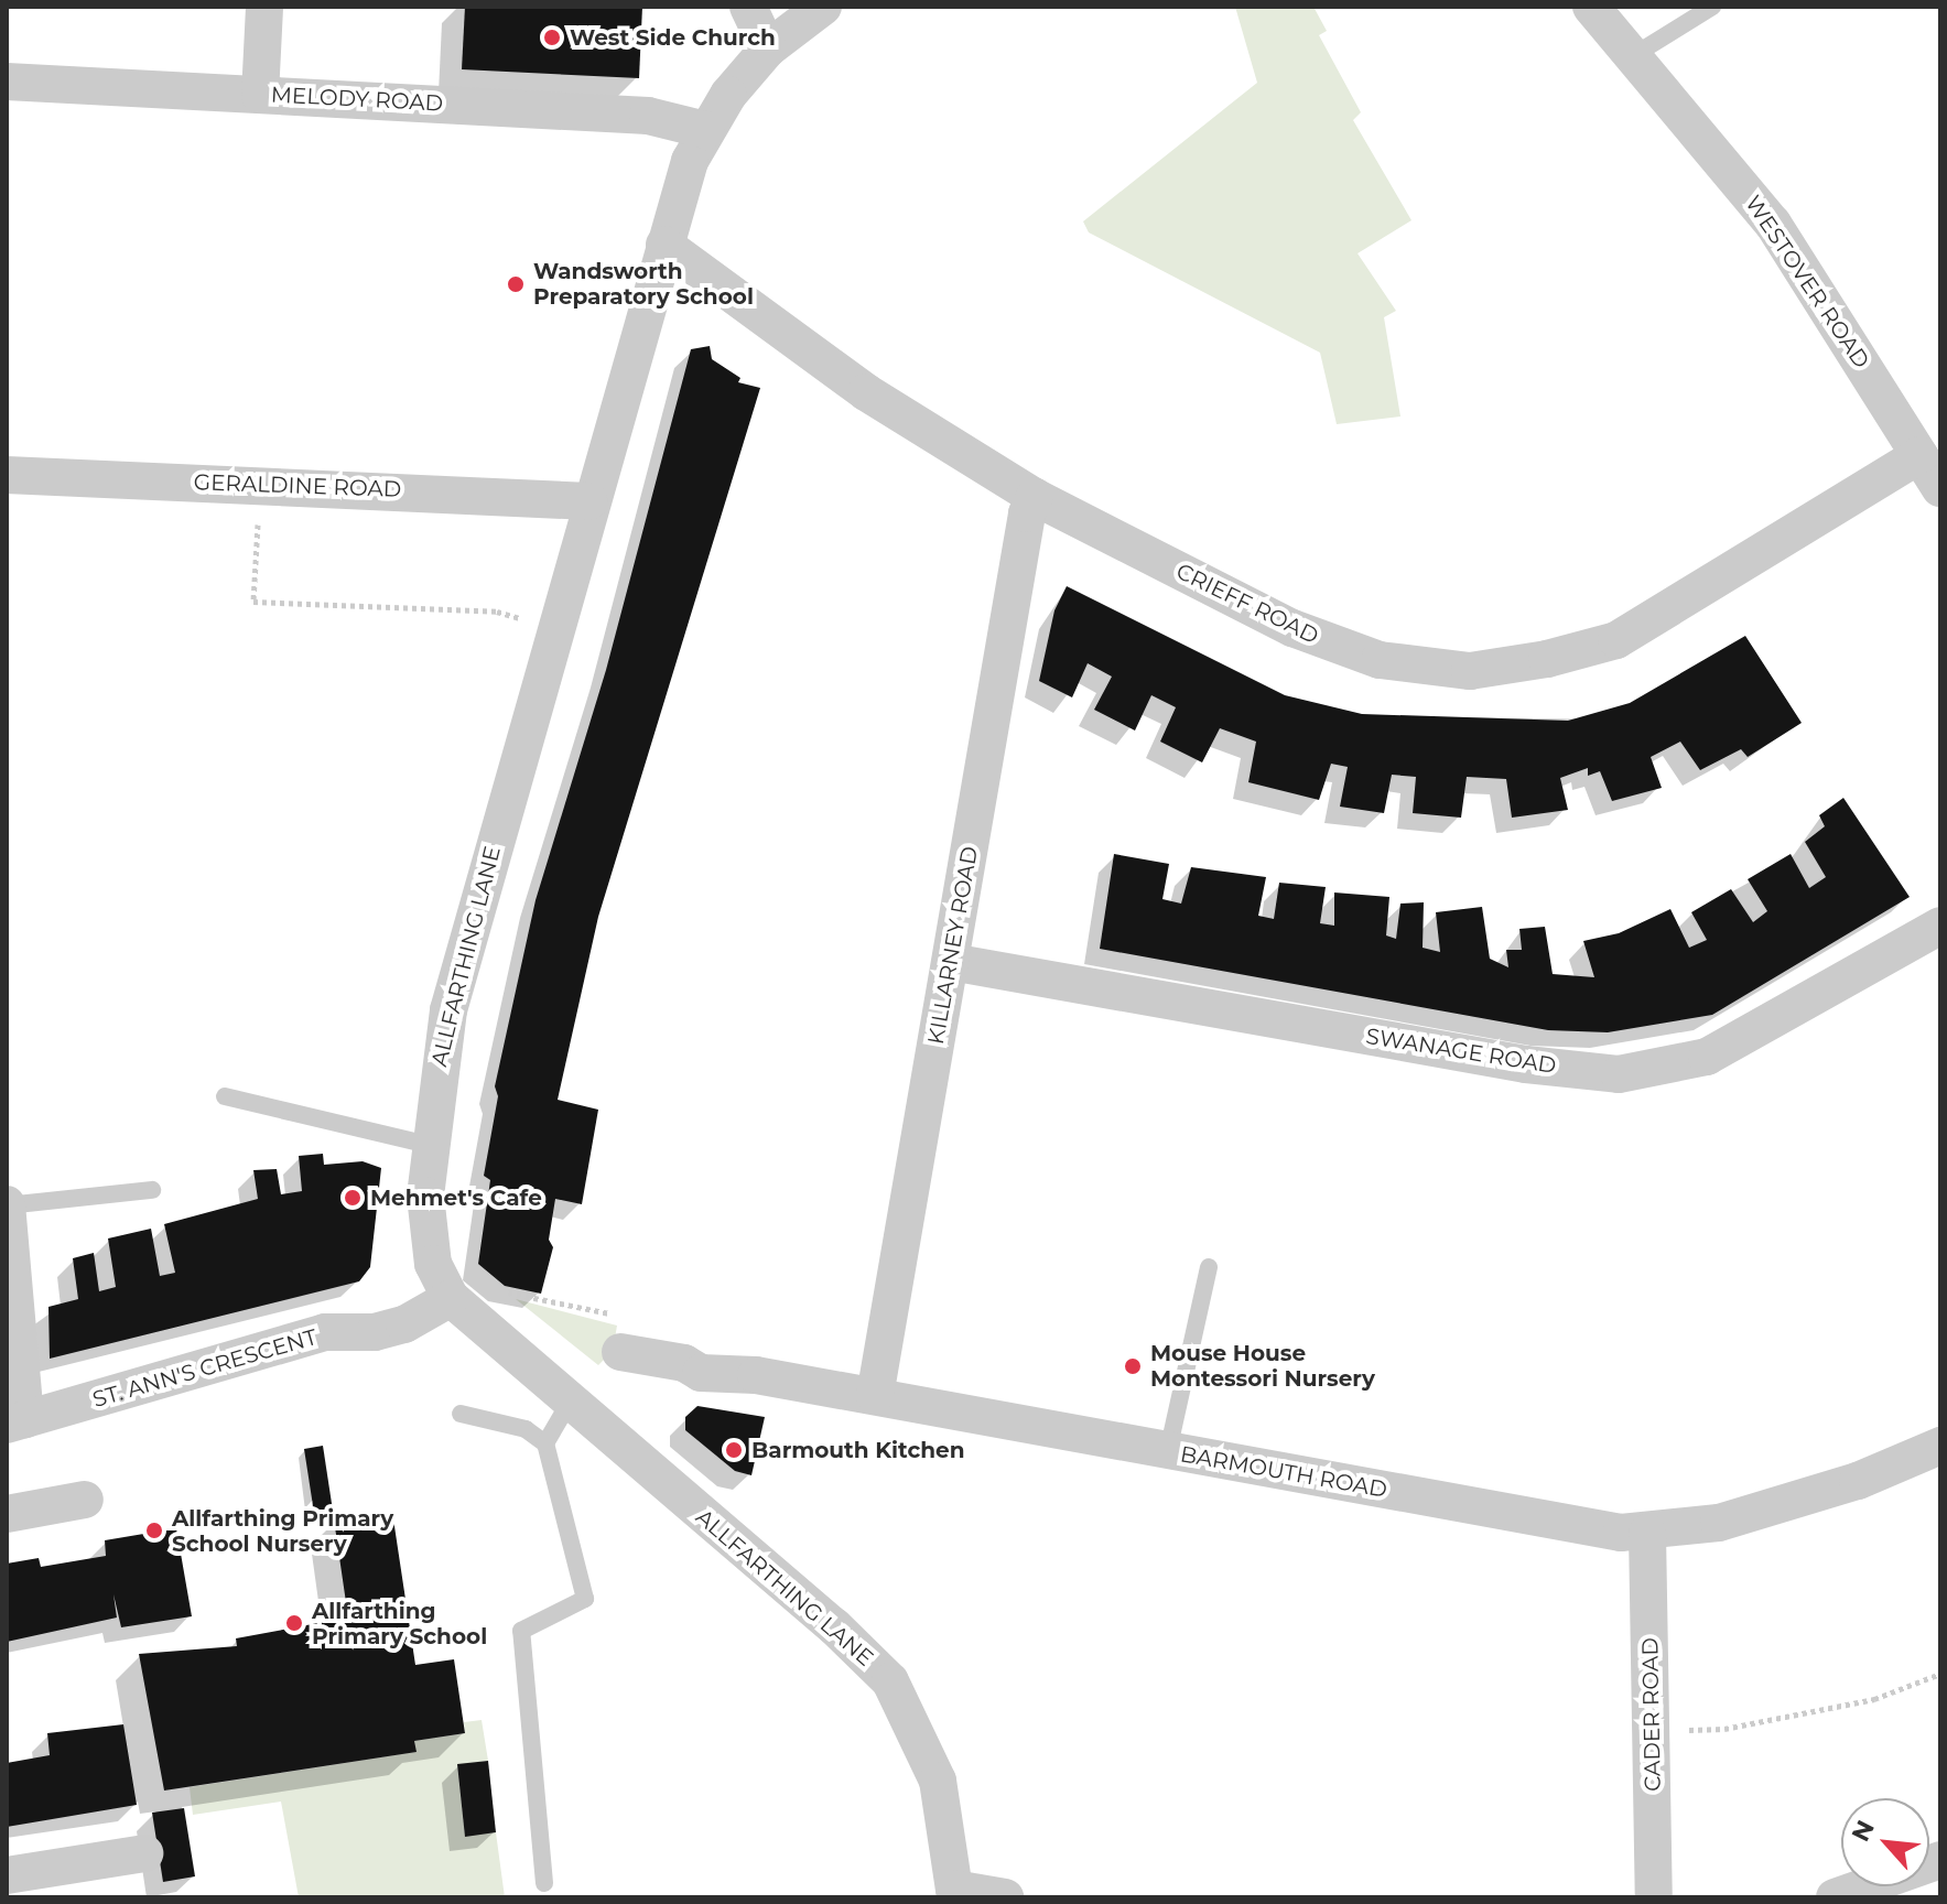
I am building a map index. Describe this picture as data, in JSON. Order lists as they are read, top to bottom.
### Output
{
  "streets": {
    "street": [
      "MELODY ROAD",
      "WESTOVER ROAD",
      "GERALDINE ROAD",
      "CRIEFF ROAD",
      "KILLARNEY ROAD",
      "ALLFARTHING LANE",
      "SWANAGE ROAD",
      "ST. ANN'S CRESCENT",
      "BARMOUTH ROAD",
      "CADER ROAD"
    ]
  },
  "crossings": [
    ["MELODY ROAD", "ALLFARTHING LANE"],
    ["WESTOVER ROAD", "CRIEFF ROAD"],
    ["GERALDINE ROAD", "ALLFARTHING LANE"],
    ["CRIEFF ROAD", "KILLARNEY ROAD"],
    ["CRIEFF ROAD", "ALLFARTHING LANE"],
    ["KILLARNEY ROAD", "SWANAGE ROAD"],
    ["KILLARNEY ROAD", "BARMOUTH ROAD"],
    ["ALLFARTHING LANE", "ST. ANN'S CRESCENT"],
    ["BARMOUTH ROAD", "CADER ROAD"]
  ],
  "places": [
    "West Side Church",
    "Wandsworth Preparatory School",
    "Mehmet's Cafe",
    "Mouse House Montessori Nursery",
    "Barmouth Kitchen",
    "Allfarthing Primary School Nursery",
    "Allfarthing Primary School"
  ],
  "north": "top left"
}
